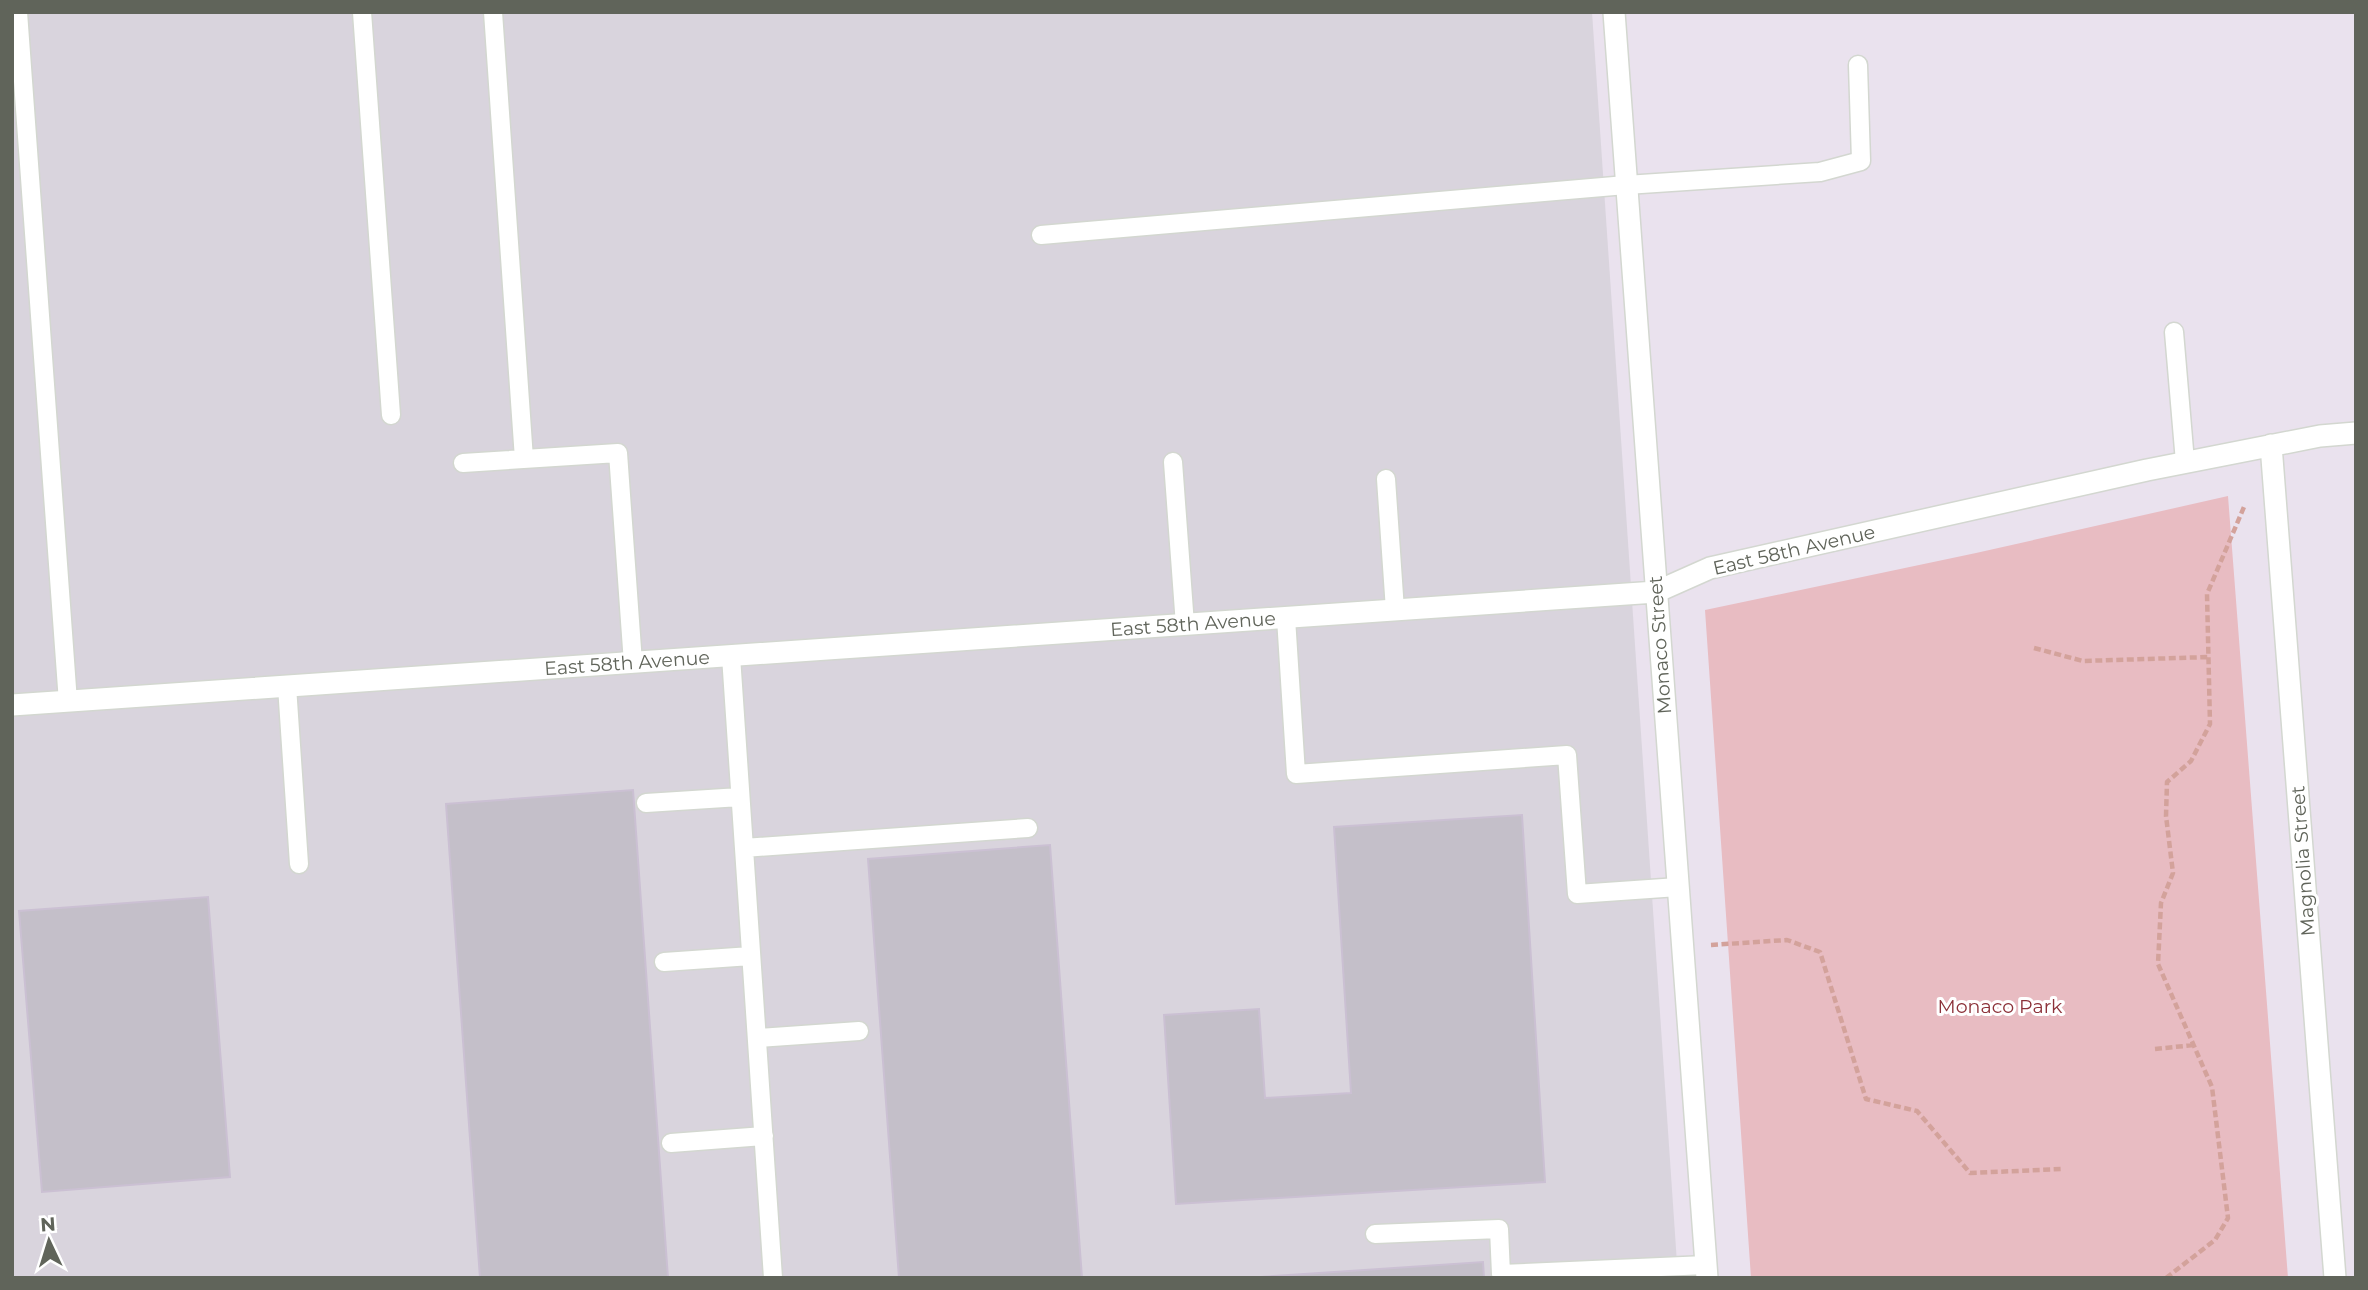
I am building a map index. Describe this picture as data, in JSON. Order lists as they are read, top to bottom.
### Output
{
  "streets": {
    "street": ["East 58th Avenue", "Monaco Street", "Magnolia Street"]
  },
  "crossings": [
    ["East 58th Avenue", "Monaco Street"],
    ["East 58th Avenue", "Magnolia Street"]
  ],
  "parks": ["Monaco Park"],
  "north": "top"
}
